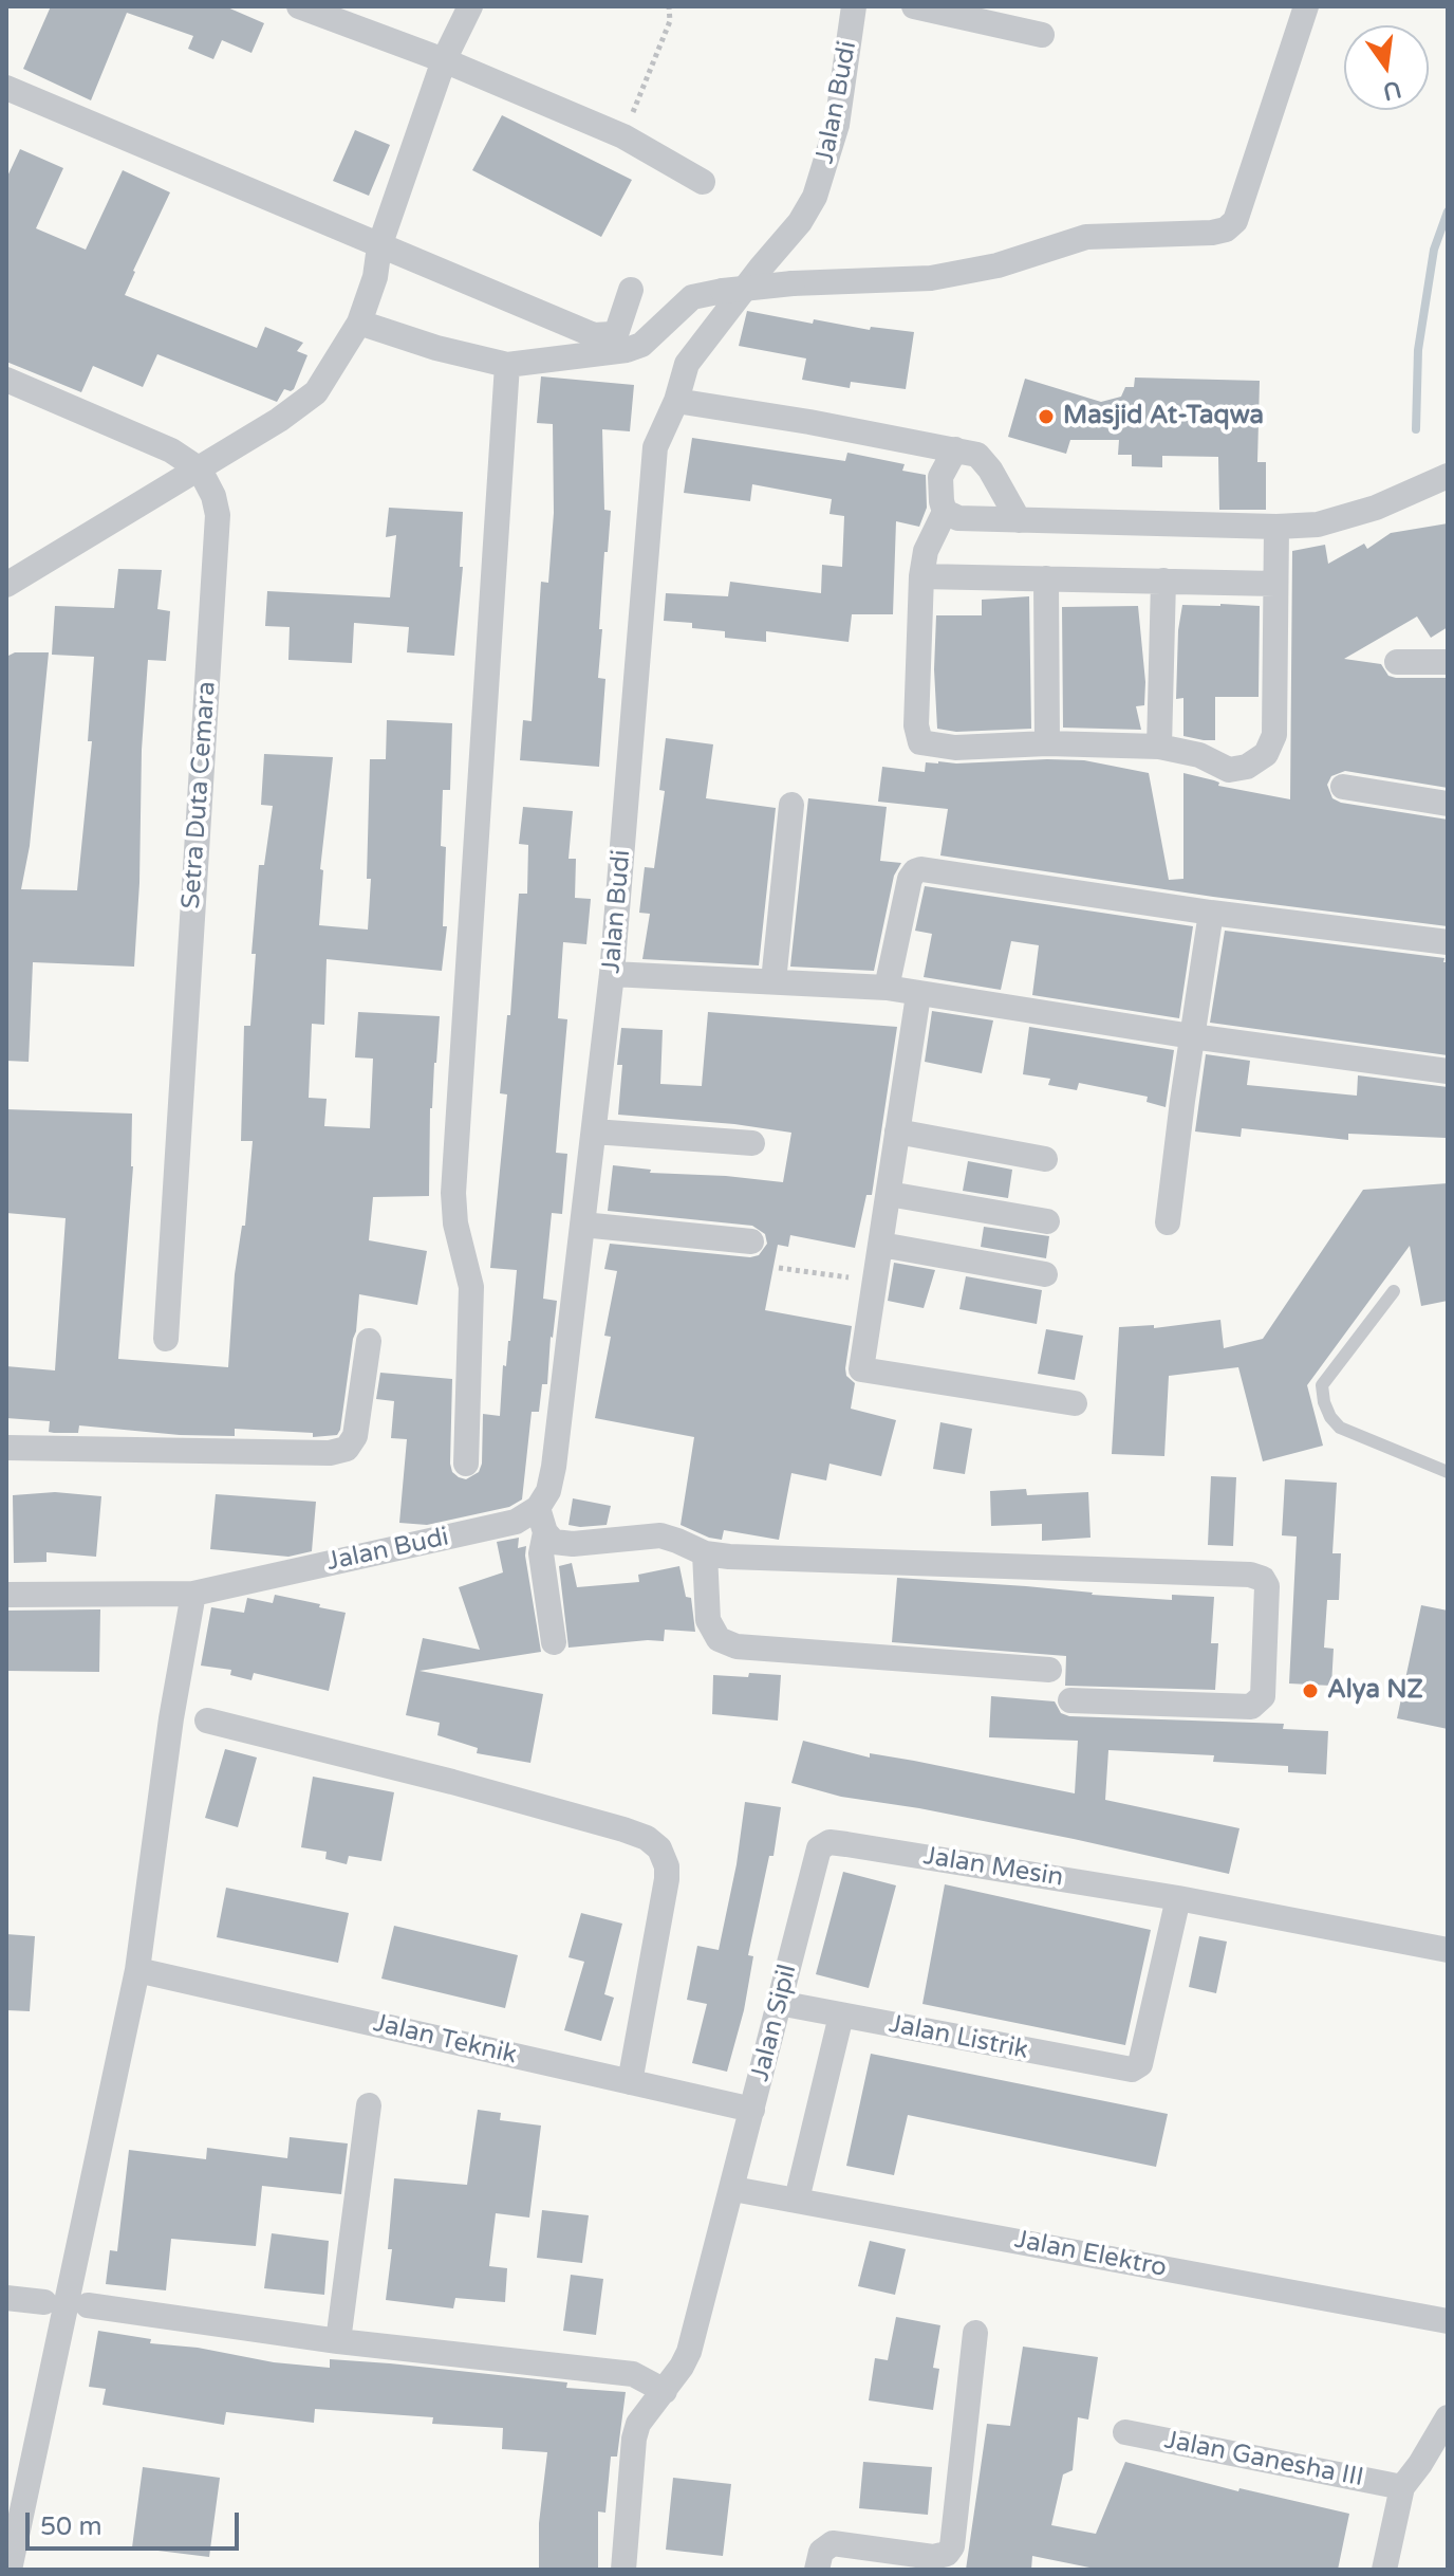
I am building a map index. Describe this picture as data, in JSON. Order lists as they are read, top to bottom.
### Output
{
  "streets": {
    "street": [
      "Jalan Budi",
      "Setra Duta Cemara",
      "Jalan Mesin",
      "Jalan Sipil",
      "Jalan Listrik",
      "Jalan Teknik",
      "Jalan Elektro",
      "Jalan Ganesha III"
    ]
  },
  "crossings": [
    ["Jalan Mesin", "Jalan Sipil"],
    ["Jalan Mesin", "Jalan Listrik"],
    ["Jalan Sipil", "Jalan Listrik"],
    ["Jalan Sipil", "Jalan Teknik"],
    ["Jalan Sipil", "Jalan Elektro"]
  ],
  "places": ["Masjid At-Taqwa", "Alya NZ"],
  "scale_bar": "50 m",
  "north": "bottom"
}
